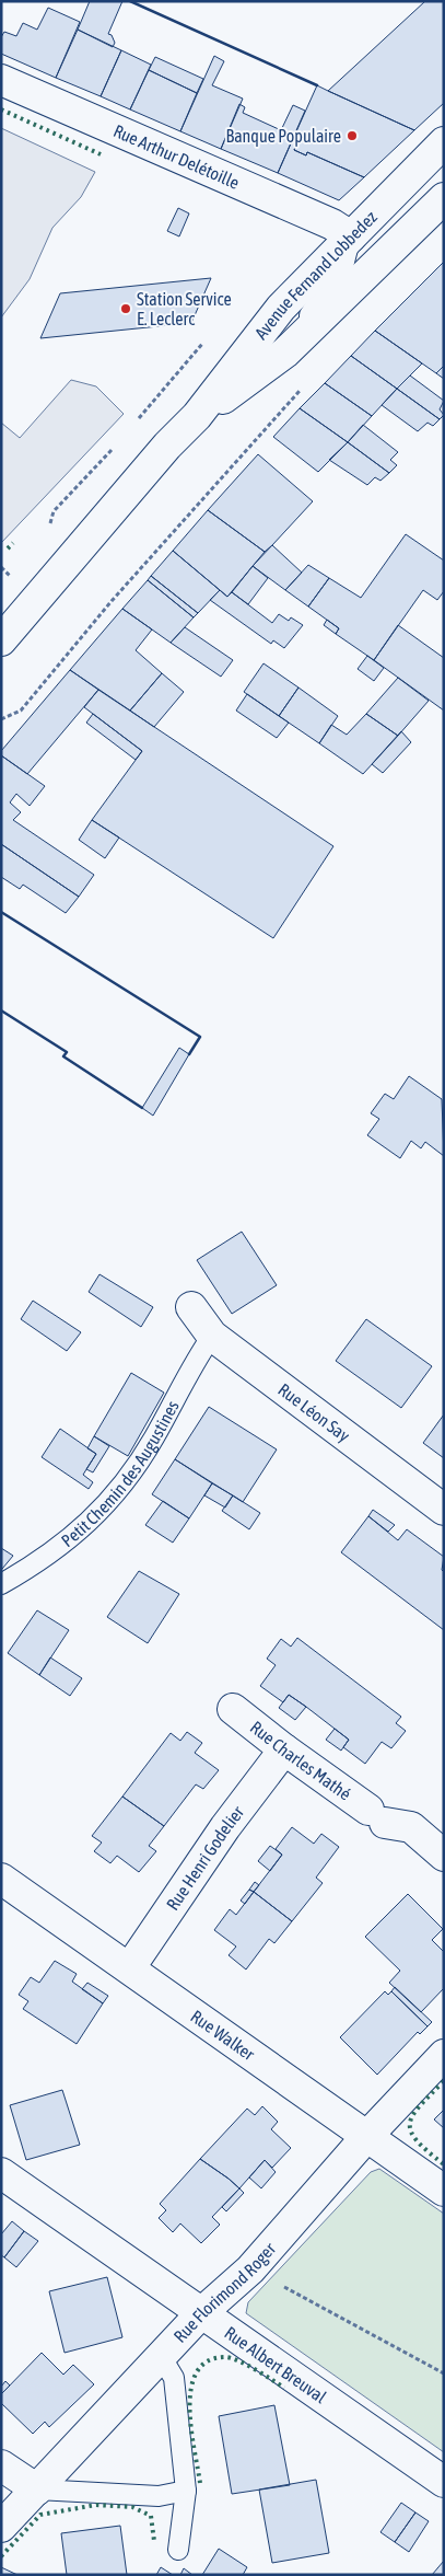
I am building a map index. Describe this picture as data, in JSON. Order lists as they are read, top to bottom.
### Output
{
  "streets": {
    "street": [
      "Rue Arthur Delétoille",
      "Avenue Fernand Lobbedez",
      "Rue Léon Say",
      "Rue Charles Mathé",
      "Rue Henri Godelier",
      "Rue Walker",
      "Rue Florimond Roger",
      "Rue Albert Breuval"
    ],
    "lane": ["Petit Chemin des Augustines"]
  },
  "crossings": [
    ["Rue Arthur Delétoille", "Avenue Fernand Lobbedez"],
    ["Rue Léon Say", "Petit Chemin des Augustines"],
    ["Rue Charles Mathé", "Rue Henri Godelier"],
    ["Rue Henri Godelier", "Rue Walker"],
    ["Rue Walker", "Rue Florimond Roger"],
    ["Rue Florimond Roger", "Rue Albert Breuval"]
  ],
  "places": ["Banque Populaire", "Station Service E. Leclerc"]
}
